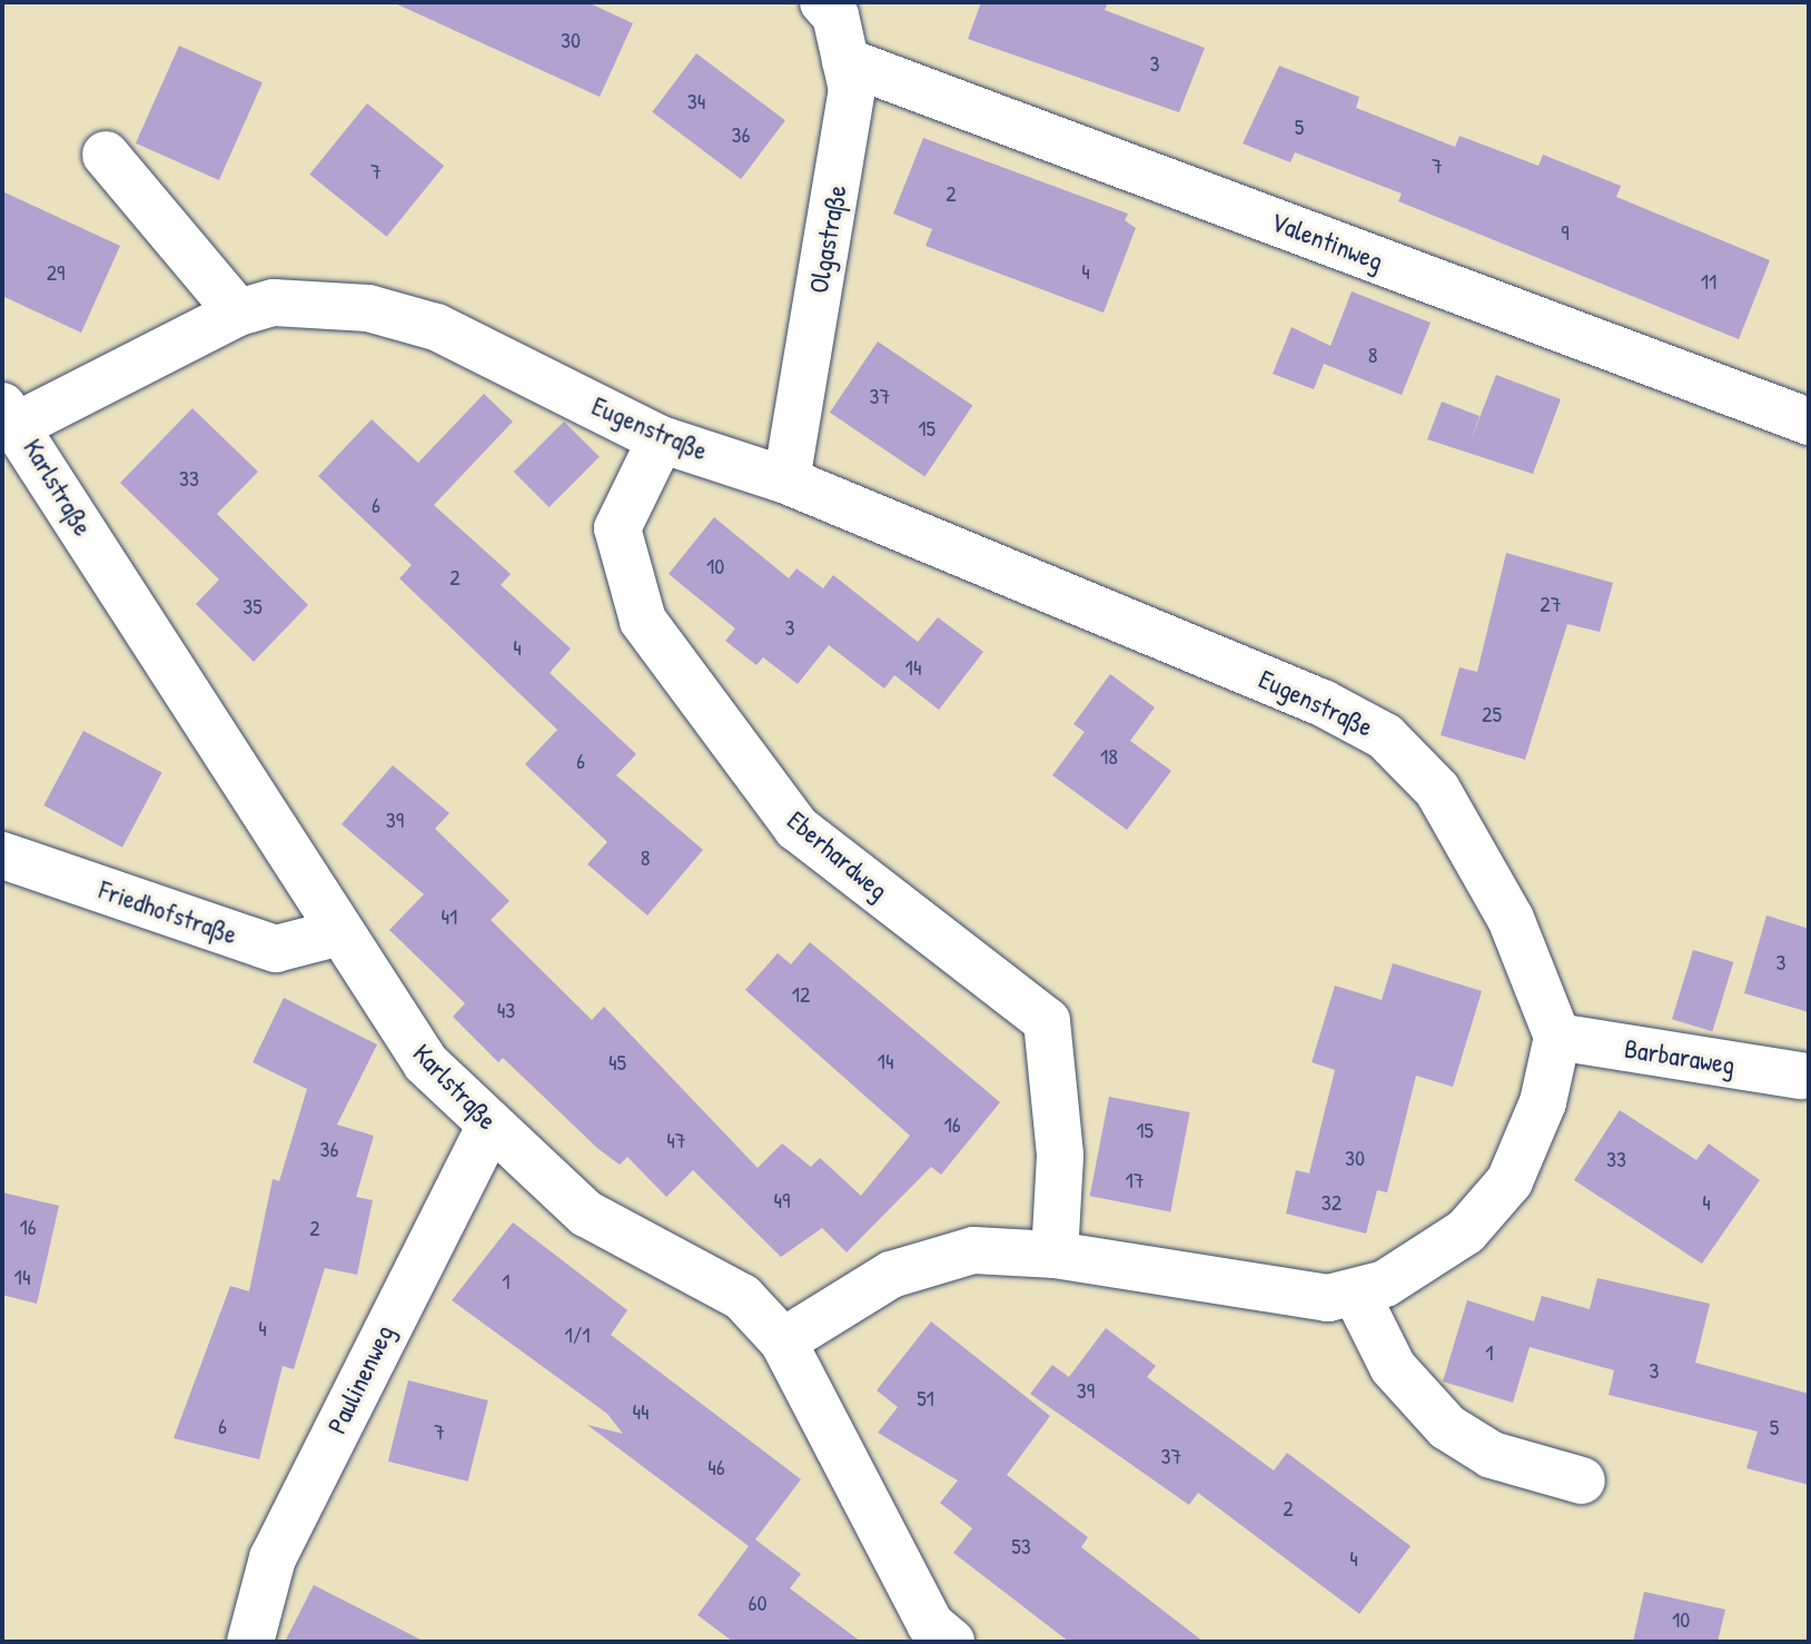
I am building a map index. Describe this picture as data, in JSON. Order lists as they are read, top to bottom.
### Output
{
  "streets": {
    "street": [
      "Olgastraße",
      "Valentinweg",
      "Eugenstraße",
      "Karlstraße",
      "Eberhardweg",
      "Friedhofstraße",
      "Barbaraweg",
      "Paulinenweg"
    ]
  },
  "crossings": [
    ["Olgastraße", "Valentinweg"],
    ["Olgastraße", "Eugenstraße"],
    ["Eugenstraße", "Karlstraße"],
    ["Eugenstraße", "Eberhardweg"],
    ["Eugenstraße", "Barbaraweg"],
    ["Karlstraße", "Friedhofstraße"],
    ["Karlstraße", "Paulinenweg"]
  ],
  "house_numbers": [
    "30",
    "3",
    "34",
    "5",
    "36",
    "7",
    "7",
    "2",
    "9",
    "4",
    "29",
    "11",
    "8",
    "37",
    "15",
    "33",
    "6",
    "10",
    "2",
    "27",
    "35",
    "3",
    "4",
    "14",
    "25",
    "18",
    "6",
    "39",
    "8",
    "41",
    "3",
    "12",
    "43",
    "14",
    "45",
    "16",
    "15",
    "47",
    "36",
    "30",
    "33",
    "17",
    "49",
    "32",
    "4",
    "16",
    "2",
    "14",
    "1",
    "4",
    "1/1",
    "1",
    "3",
    "39",
    "51",
    "44",
    "6",
    "5",
    "7",
    "37",
    "46",
    "2",
    "53",
    "4",
    "60",
    "10"
  ]
}
